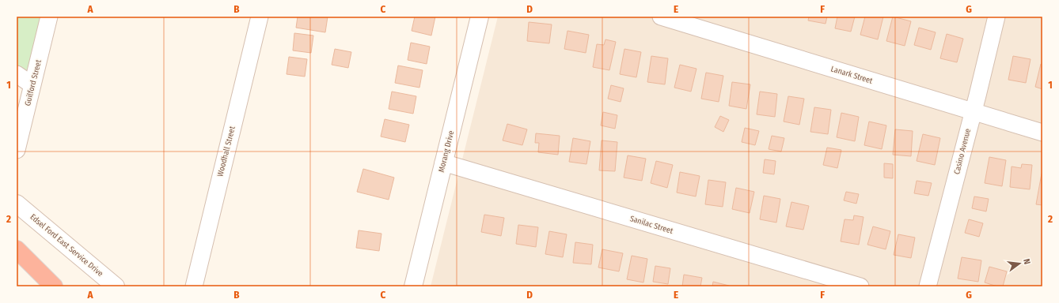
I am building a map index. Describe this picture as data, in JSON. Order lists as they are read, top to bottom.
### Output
{
  "streets": {
    "street": [
      "Lanark Street",
      "Guilford Street",
      "Woodhall Street",
      "Morang Drive",
      "Casino Avenue",
      "Sanilac Street",
      "Edsel Ford East Service Drive"
    ]
  },
  "crossings": [
    ["Lanark Street", "Casino Avenue"],
    ["Morang Drive", "Sanilac Street"]
  ],
  "north": "right",
  "grid": {
    "columns": [
      "A",
      "B",
      "C",
      "D",
      "E",
      "F",
      "G"
    ],
    "rows": ["1", "2"]
  }
}
